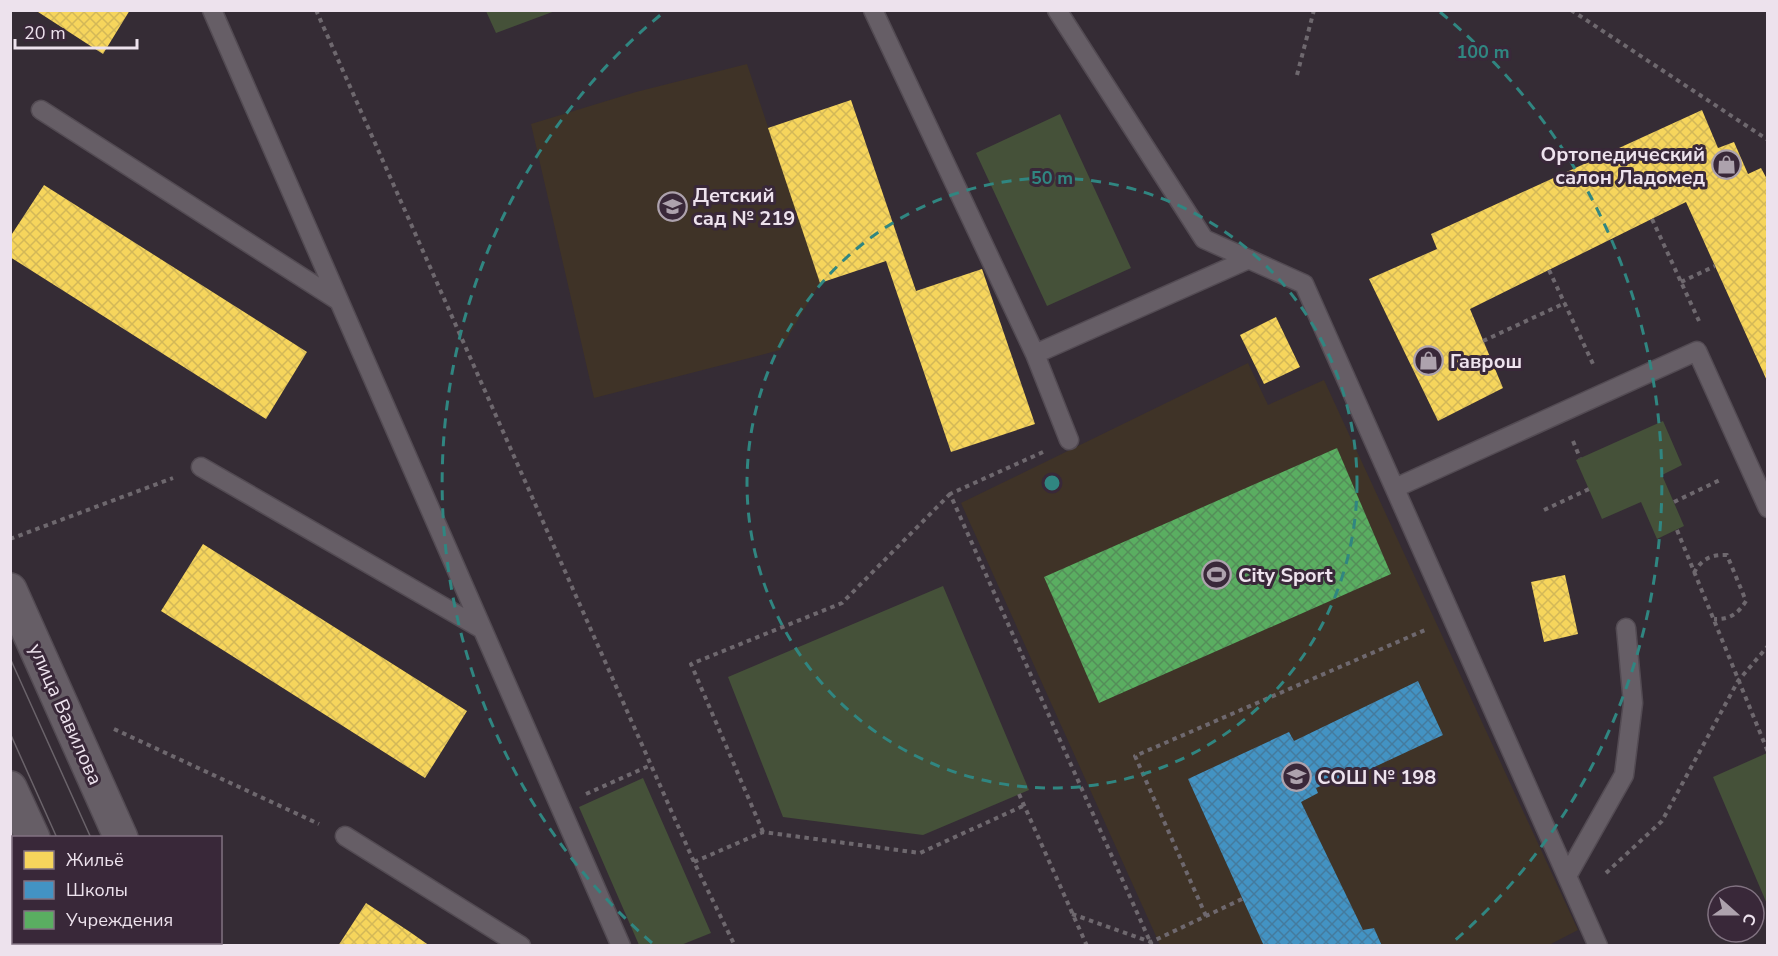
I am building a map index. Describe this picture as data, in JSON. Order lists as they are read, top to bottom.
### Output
{
  "streets": {
    "main road": ["улица Вавилова"]
  },
  "places": {
    "shop": ["Ортопедический салон Ладомед", "Гаврош"],
    "school or university": ["Детский сад № 219", "СОШ № 198"],
    "sports": ["City Sport"]
  },
  "legend": ["Жильё", "Школы", "Учреждения"],
  "scale_bar": "20 m",
  "north": "right",
  "rings": ["100 m", "50 m"]
}
